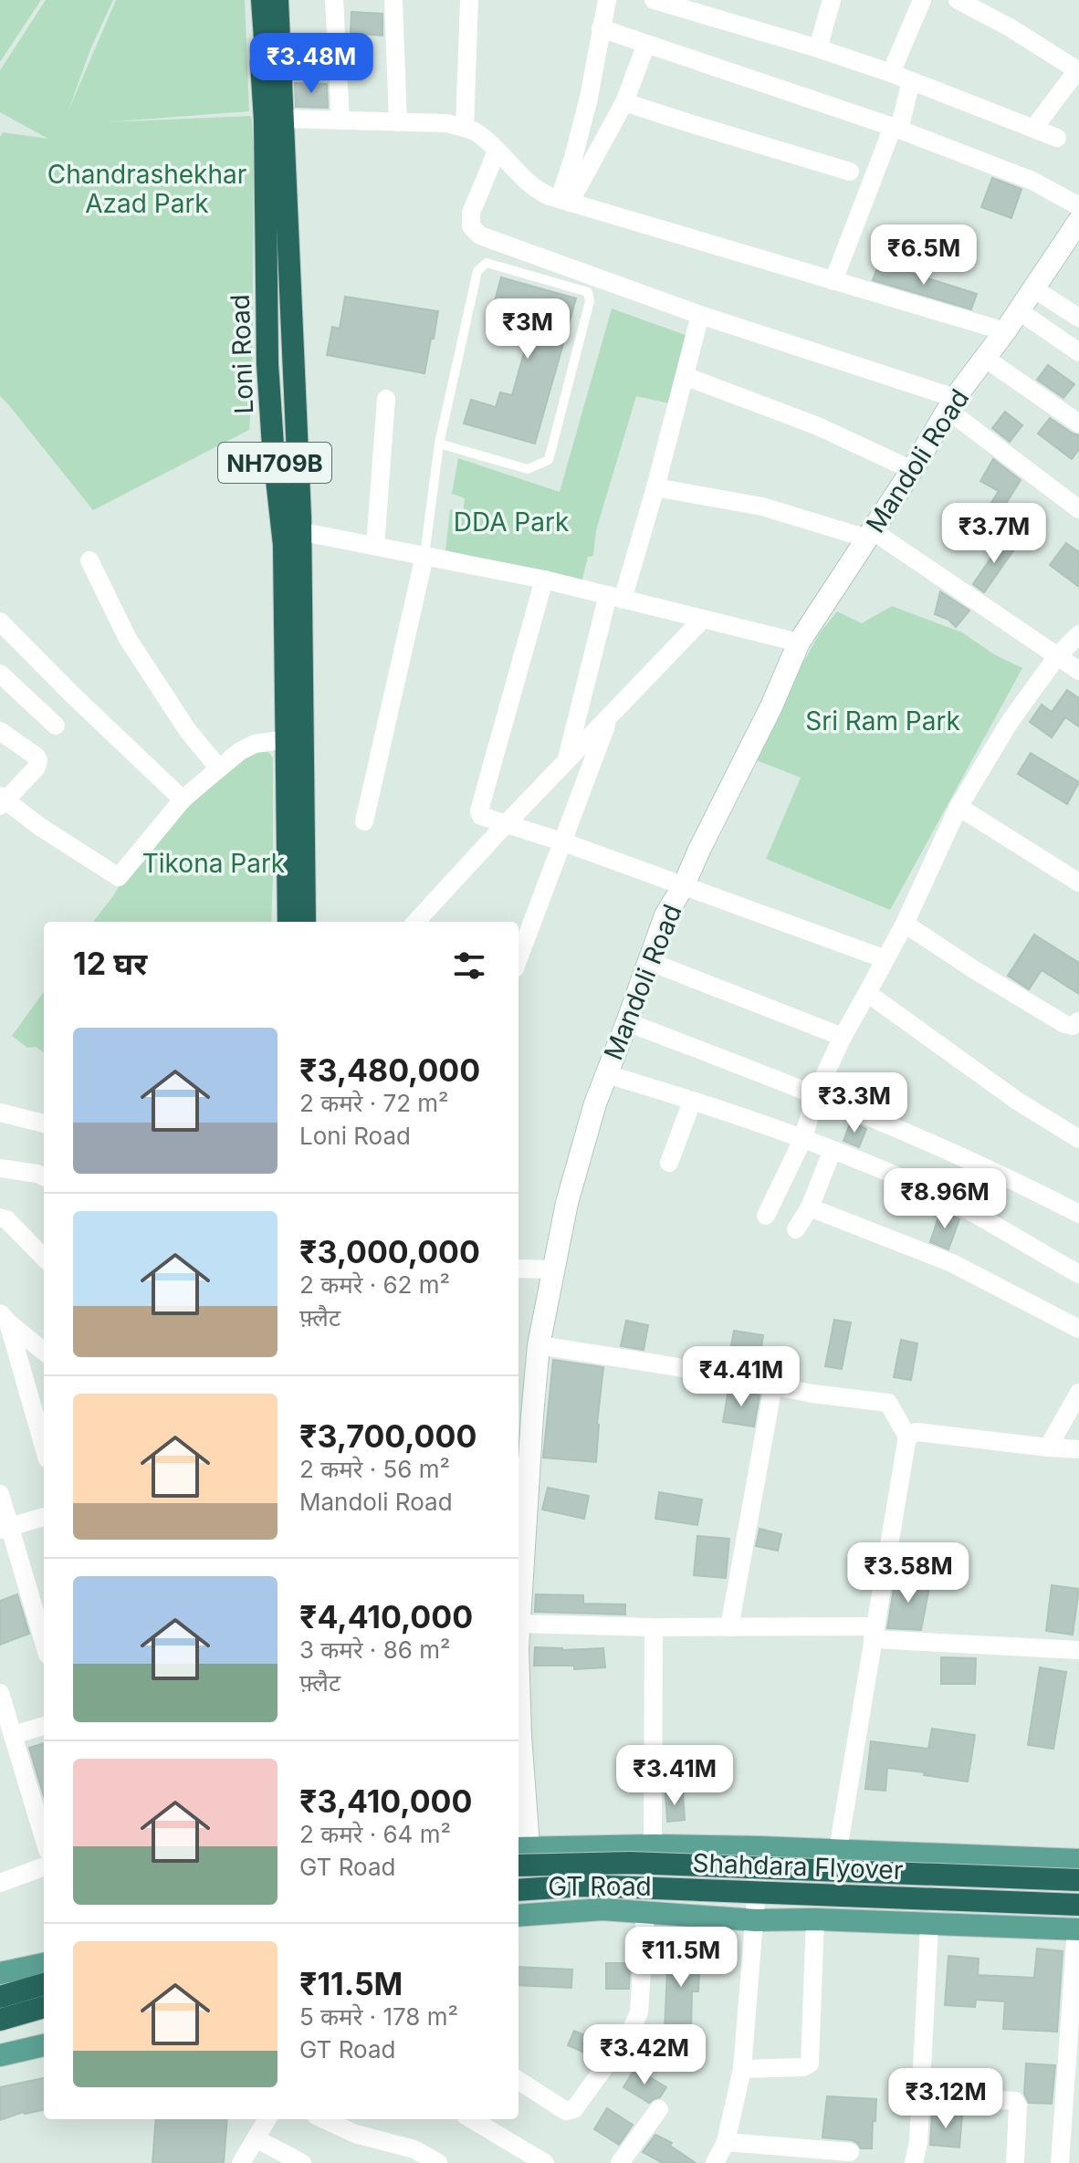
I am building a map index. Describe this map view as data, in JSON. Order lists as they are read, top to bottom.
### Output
{
  "streets": {
    "highway": ["Loni Road", "NH709B", "Shahdara Flyover"],
    "main road": ["GT Road"],
    "street": ["Mandoli Road"]
  },
  "crossings": [
    ["Mandoli Road", "GT Road"]
  ],
  "parks": [
    "Chandrashekhar Azad Park",
    "DDA Park",
    "Sri Ram Park",
    "Tikona Park"
  ],
  "page": {
    "price": [
      "₹3.48M",
      "₹6.5M",
      "₹3M",
      "₹3.7M",
      "₹3.3M",
      "₹8.96M",
      "₹4.41M",
      "₹3.58M",
      "₹3.41M",
      "₹11.5M",
      "₹3.42M",
      "₹3.12M"
    ],
    "heading": "12 घर",
    "list": [
      {
        "name": "₹3,480,000",
        "note": "2 कमरे · 72 m² · Loni Road"
      },
      {
        "name": "₹3,000,000",
        "note": "2 कमरे · 62 m² · फ़्लैट"
      },
      {
        "name": "₹3,700,000",
        "note": "2 कमरे · 56 m² · Mandoli Road"
      },
      {
        "name": "₹4,410,000",
        "note": "3 कमरे · 86 m² · फ़्लैट"
      },
      {
        "name": "₹3,410,000",
        "note": "2 कमरे · 64 m² · GT Road"
      },
      {
        "name": "₹11.5M",
        "note": "5 कमरे · 178 m² · GT Road"
      }
    ]
  }
}
